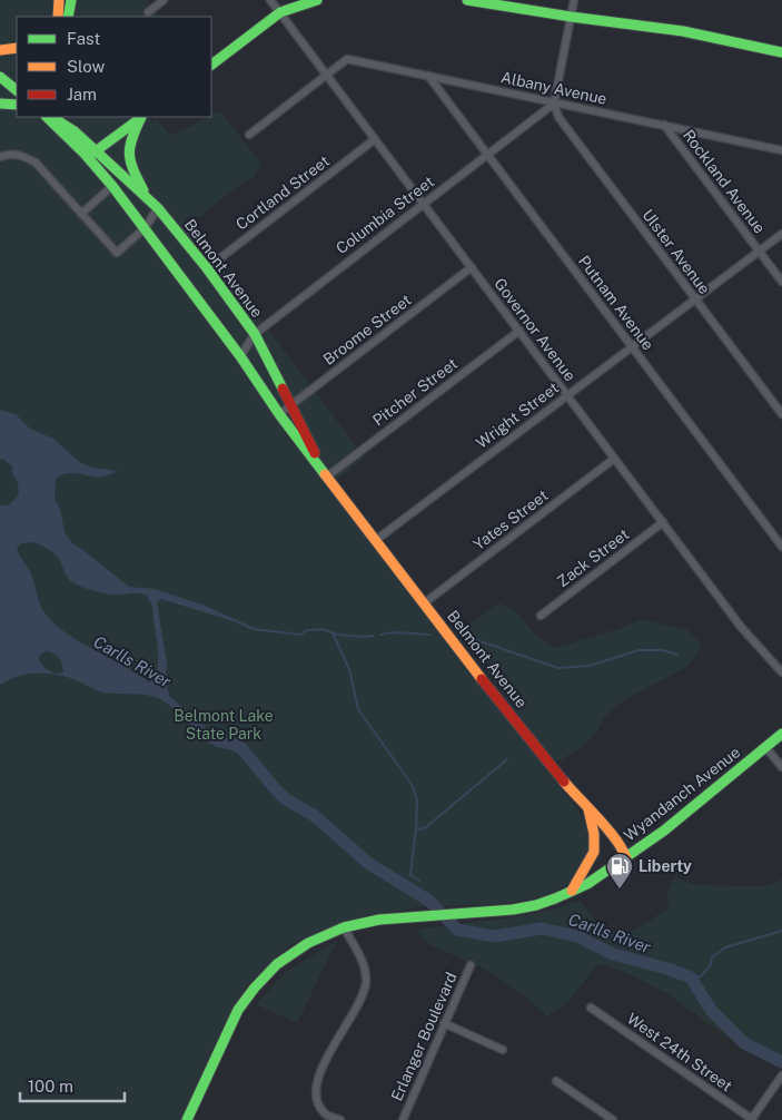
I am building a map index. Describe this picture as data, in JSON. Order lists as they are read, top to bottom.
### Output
{
  "streets": {
    "main road": ["Belmont Avenue", "Wyandanch Avenue"],
    "street": [
      "Albany Avenue",
      "Rockland Avenue",
      "Cortland Street",
      "Columbia Street",
      "Ulster Avenue",
      "Putnam Avenue",
      "Broome Street",
      "Governor Avenue",
      "Pitcher Street",
      "Wright Street",
      "Yates Street",
      "Zack Street",
      "Erlanger Boulevard",
      "West 24th Street"
    ]
  },
  "crossings": [
    ["Albany Avenue", "Rockland Avenue"],
    ["Albany Avenue", "Columbia Street"],
    ["Albany Avenue", "Ulster Avenue"],
    ["Albany Avenue", "Putnam Avenue"],
    ["Albany Avenue", "Governor Avenue"],
    ["Rockland Avenue", "Wright Street"],
    ["Cortland Street", "Belmont Avenue"],
    ["Cortland Street", "Governor Avenue"],
    ["Columbia Street", "Ulster Avenue"],
    ["Columbia Street", "Belmont Avenue"],
    ["Columbia Street", "Putnam Avenue"],
    ["Columbia Street", "Governor Avenue"],
    ["Ulster Avenue", "Wright Street"],
    ["Belmont Avenue", "Broome Street"],
    ["Belmont Avenue", "Pitcher Street"],
    ["Belmont Avenue", "Wright Street"],
    ["Belmont Avenue", "Yates Street"],
    ["Belmont Avenue", "Wyandanch Avenue"],
    ["Putnam Avenue", "Wright Street"],
    ["Broome Street", "Governor Avenue"],
    ["Governor Avenue", "Pitcher Street"],
    ["Governor Avenue", "Wright Street"],
    ["Governor Avenue", "Yates Street"],
    ["Governor Avenue", "Zack Street"]
  ],
  "water": ["Carlls River"],
  "parks": ["Belmont Lake State Park"],
  "places": {
    "fuel station": ["Liberty"]
  },
  "legend": ["Fast", "Slow", "Jam"],
  "scale_bar": "100 m"
}
